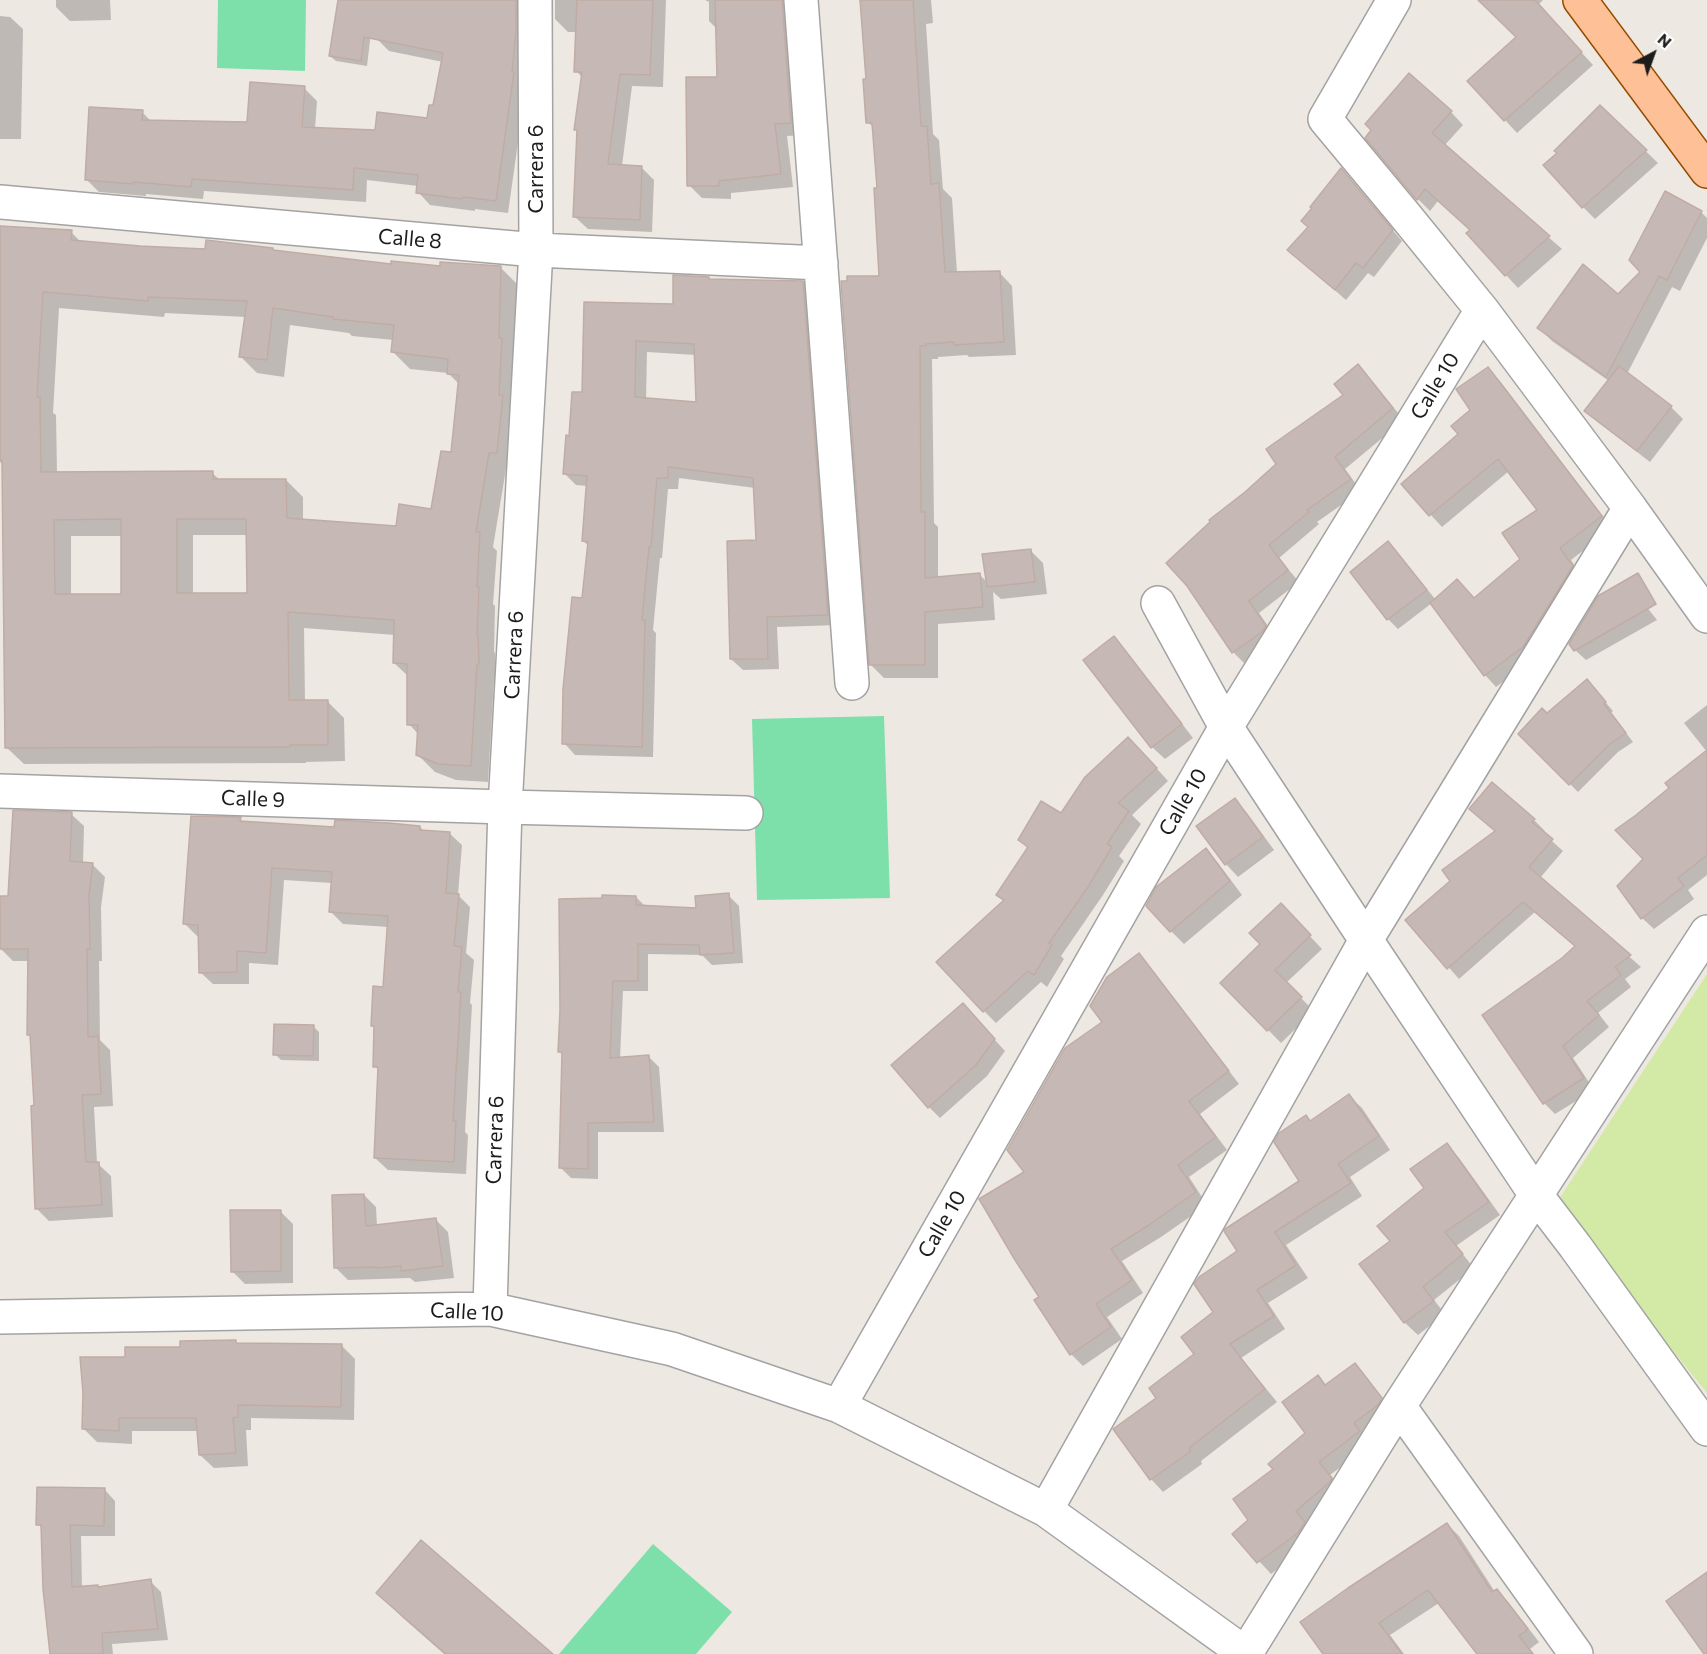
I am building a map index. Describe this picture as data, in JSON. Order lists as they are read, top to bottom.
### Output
{
  "streets": {
    "street": [
      "Carrera 6",
      "Calle 8",
      "Calle 10",
      "Calle 9"
    ]
  },
  "crossings": [
    ["Carrera 6", "Calle 8"],
    ["Carrera 6", "Calle 10"],
    ["Carrera 6", "Calle 9"]
  ],
  "north": "top right"
}
